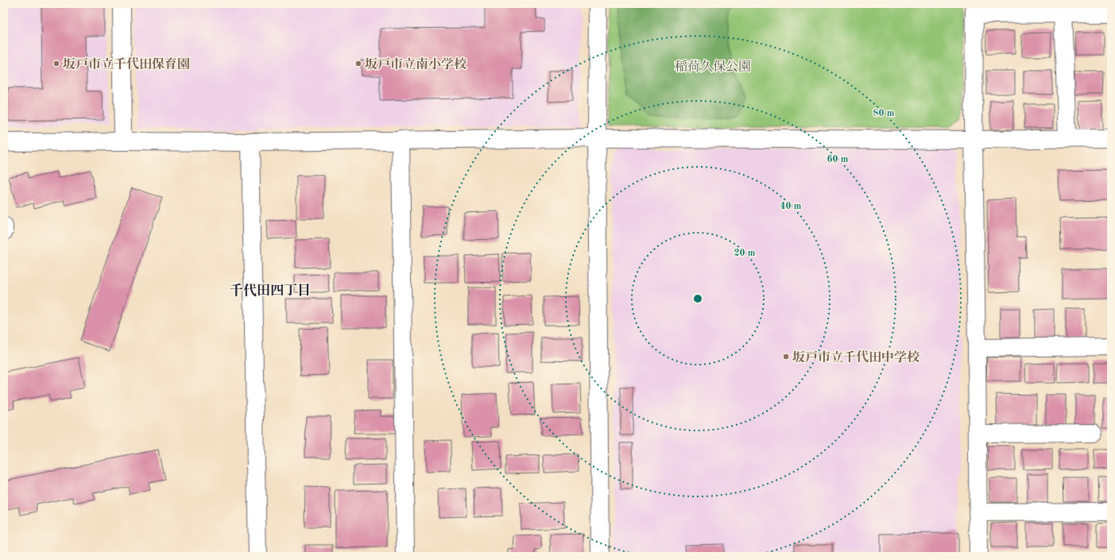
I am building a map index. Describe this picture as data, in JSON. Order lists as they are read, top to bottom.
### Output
{
  "districts": ["千代田四丁目"],
  "parks": ["稲荷久保公園"],
  "places": ["坂戸市立千代田保育園", "坂戸市立南小学校", "坂戸市立千代田中学校"],
  "rings": [
    "80 m",
    "60 m",
    "40 m",
    "20 m"
  ]
}
